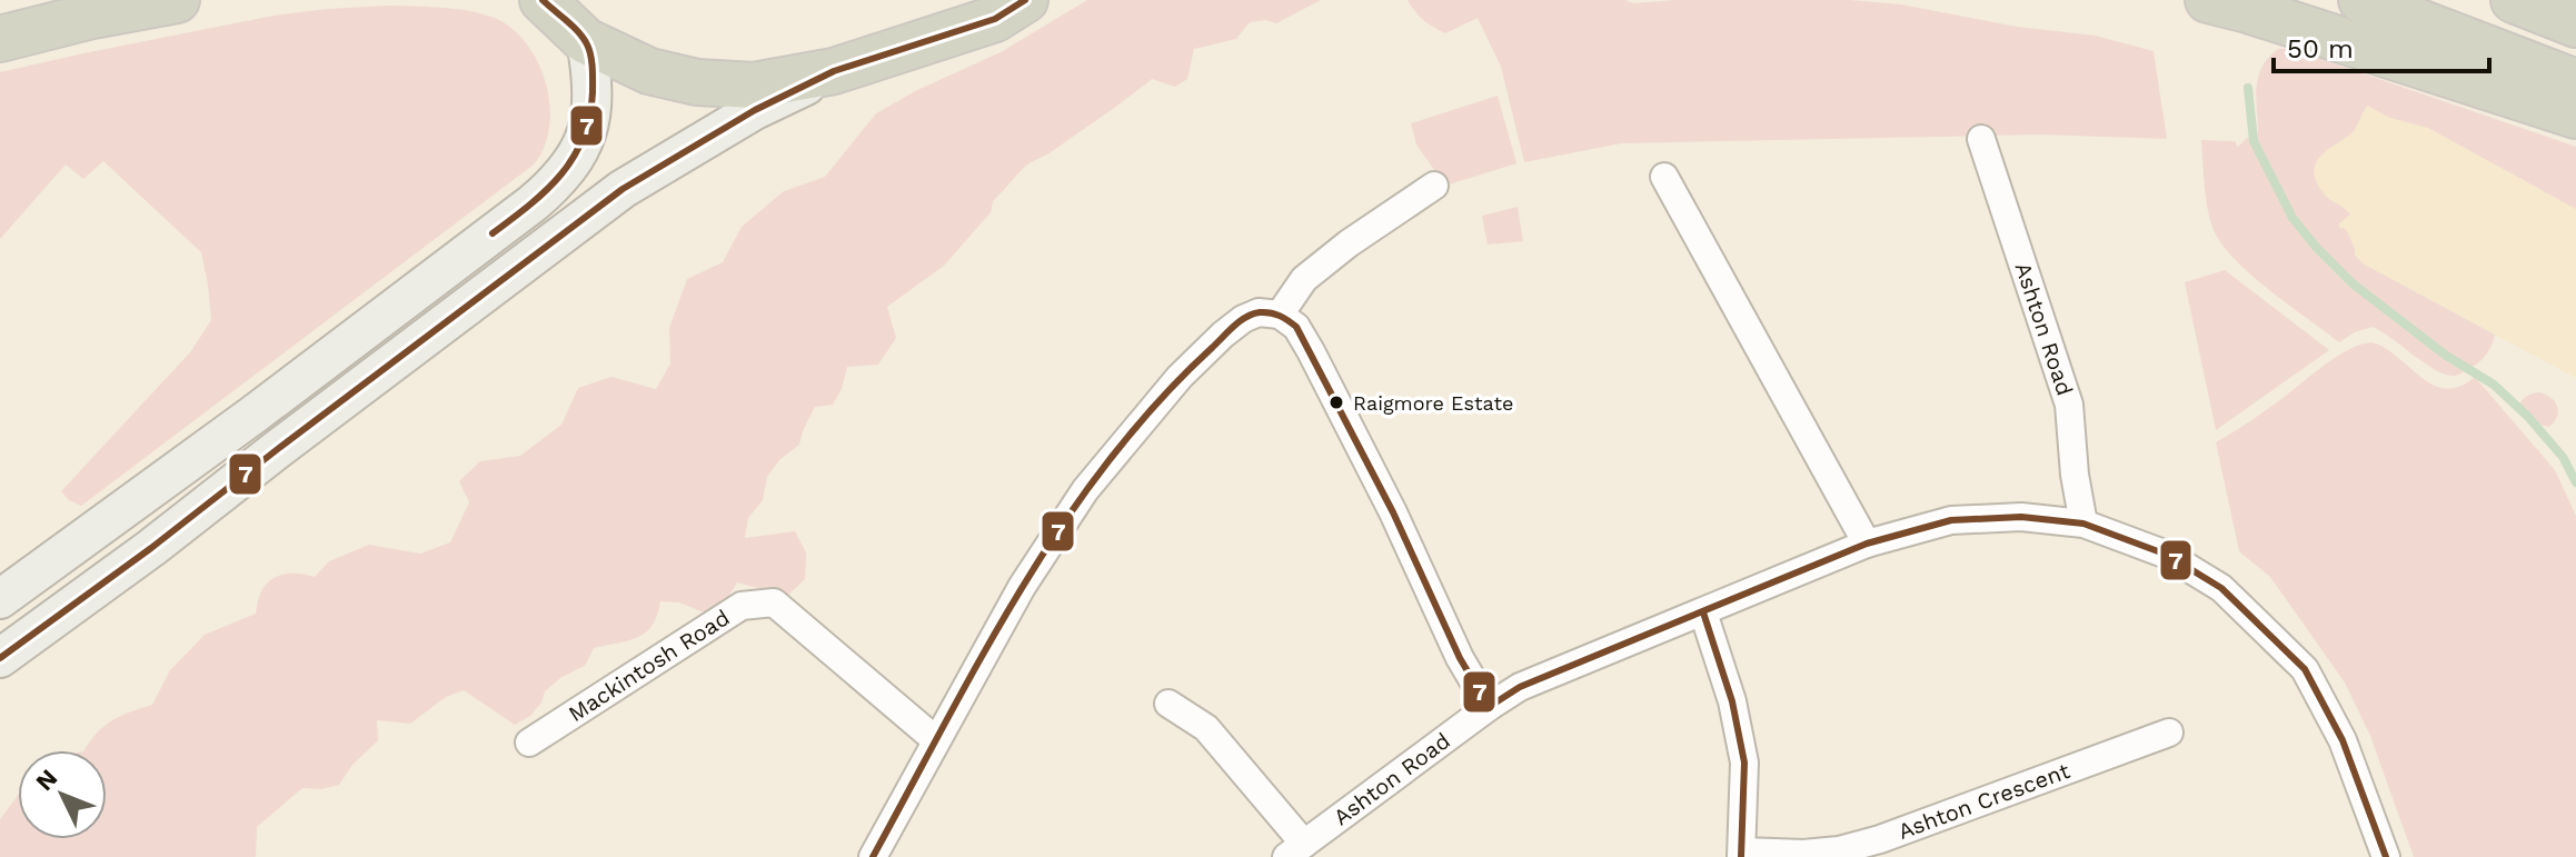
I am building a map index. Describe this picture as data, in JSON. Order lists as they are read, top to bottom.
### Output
{
  "streets": {
    "street": ["Ashton Road", "Mackintosh Road", "Ashton Crescent"]
  },
  "crossings": [
    ["Ashton Road", "Ashton Crescent"]
  ],
  "places": ["Raigmore Estate"],
  "lines": ["transit line 7"],
  "scale_bar": "50 m",
  "north": "top left"
}
